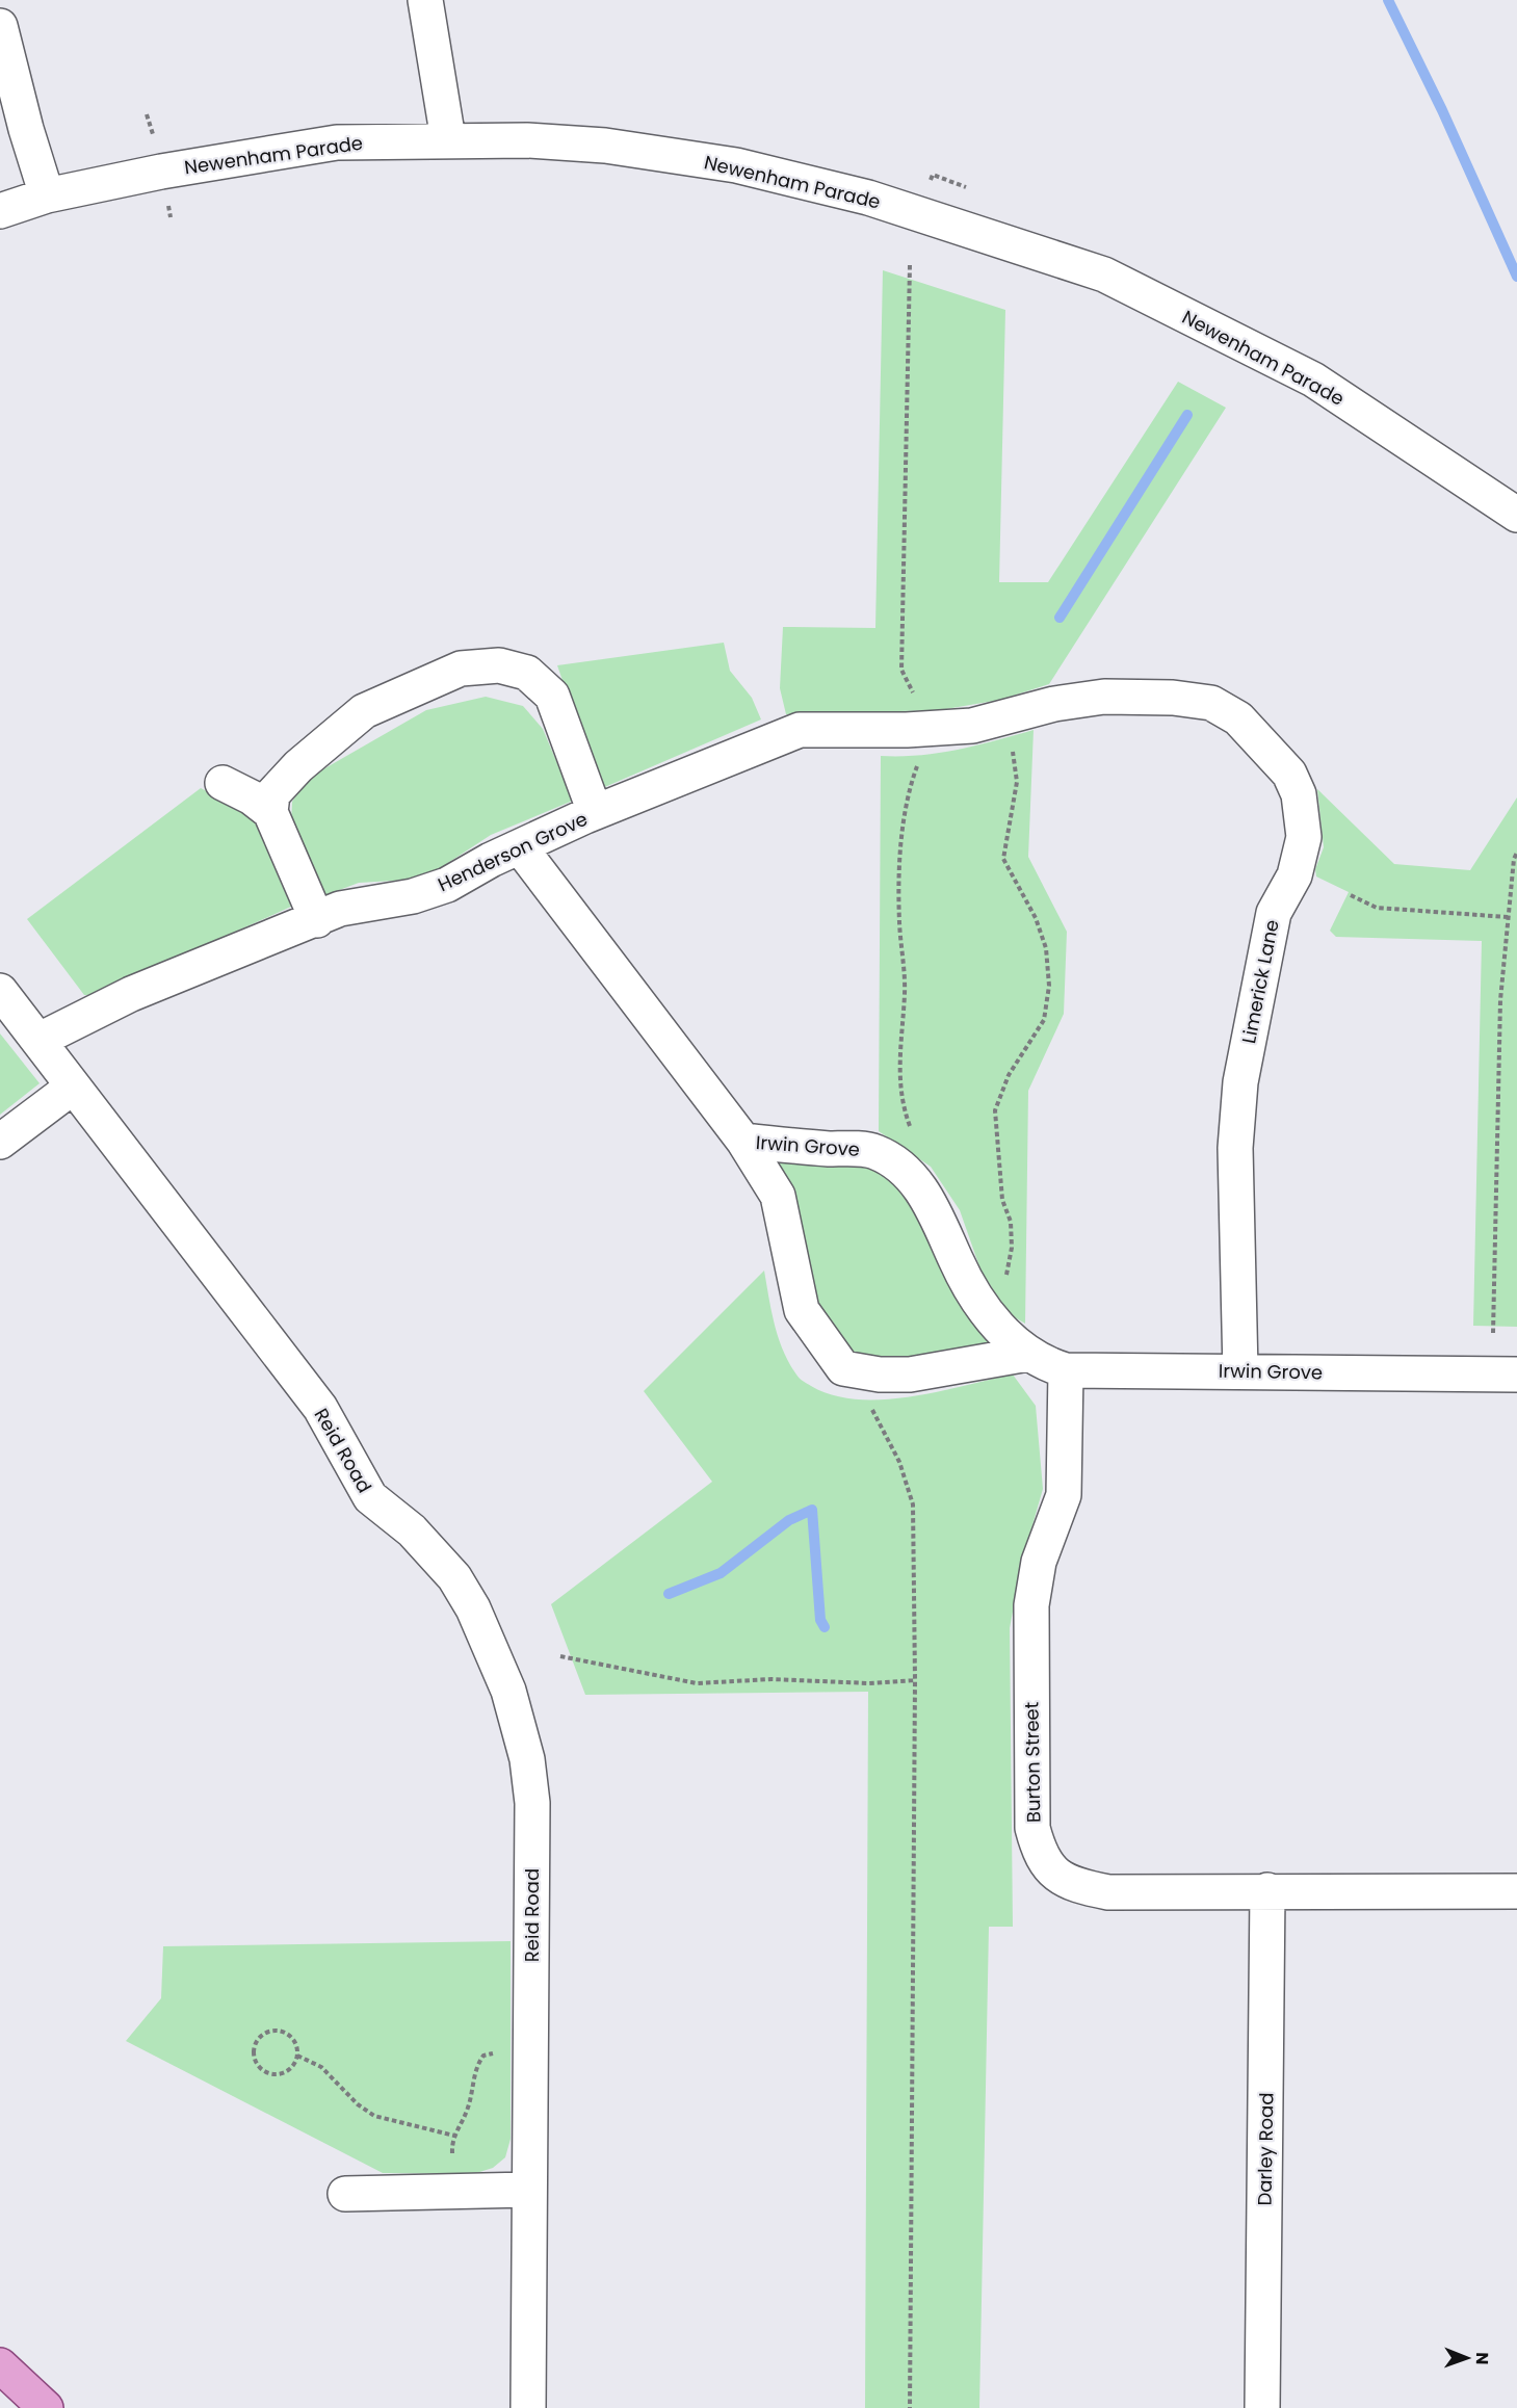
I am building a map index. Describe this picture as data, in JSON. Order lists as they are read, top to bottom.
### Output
{
  "streets": {
    "street": [
      "Newenham Parade",
      "Henderson Grove",
      "Limerick Lane",
      "Irwin Grove",
      "Reid Road",
      "Burton Street",
      "Darley Road"
    ]
  },
  "crossings": [
    ["Henderson Grove", "Limerick Lane"],
    ["Henderson Grove", "Irwin Grove"],
    ["Henderson Grove", "Reid Road"],
    ["Limerick Lane", "Irwin Grove"],
    ["Irwin Grove", "Burton Street"],
    ["Burton Street", "Darley Road"]
  ],
  "north": "right"
}
